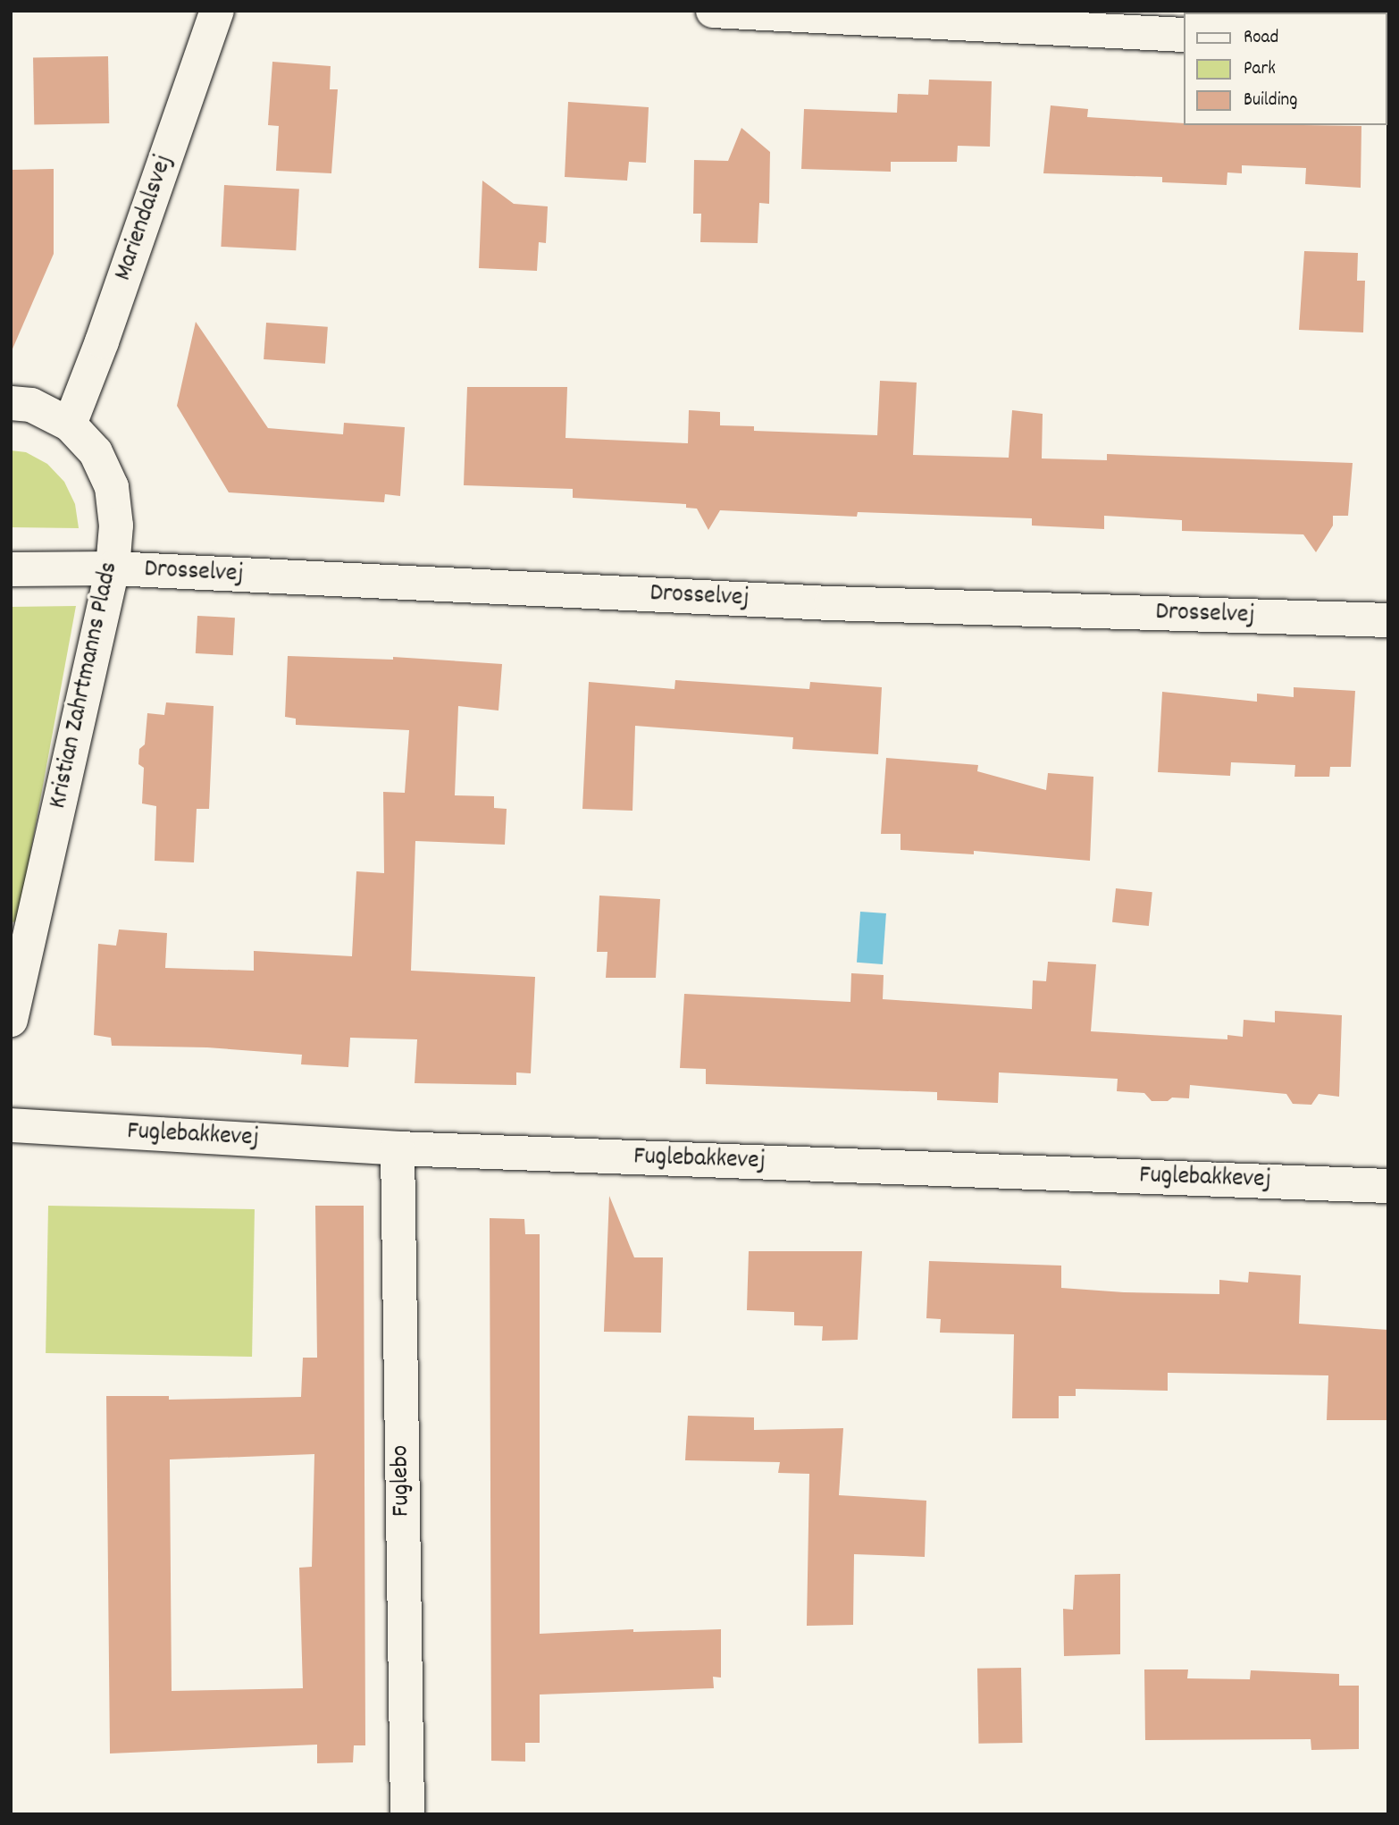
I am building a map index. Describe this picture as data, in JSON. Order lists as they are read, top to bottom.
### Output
{
  "streets": {
    "street": [
      "Mariendalsvej",
      "Drosselvej",
      "Kristian Zahrtmanns Plads",
      "Fuglebakkevej",
      "Fuglebo"
    ]
  },
  "crossings": [
    ["Mariendalsvej", "Kristian Zahrtmanns Plads"],
    ["Drosselvej", "Kristian Zahrtmanns Plads"],
    ["Fuglebakkevej", "Fuglebo"]
  ],
  "legend": ["Road", "Park", "Building"]
}
